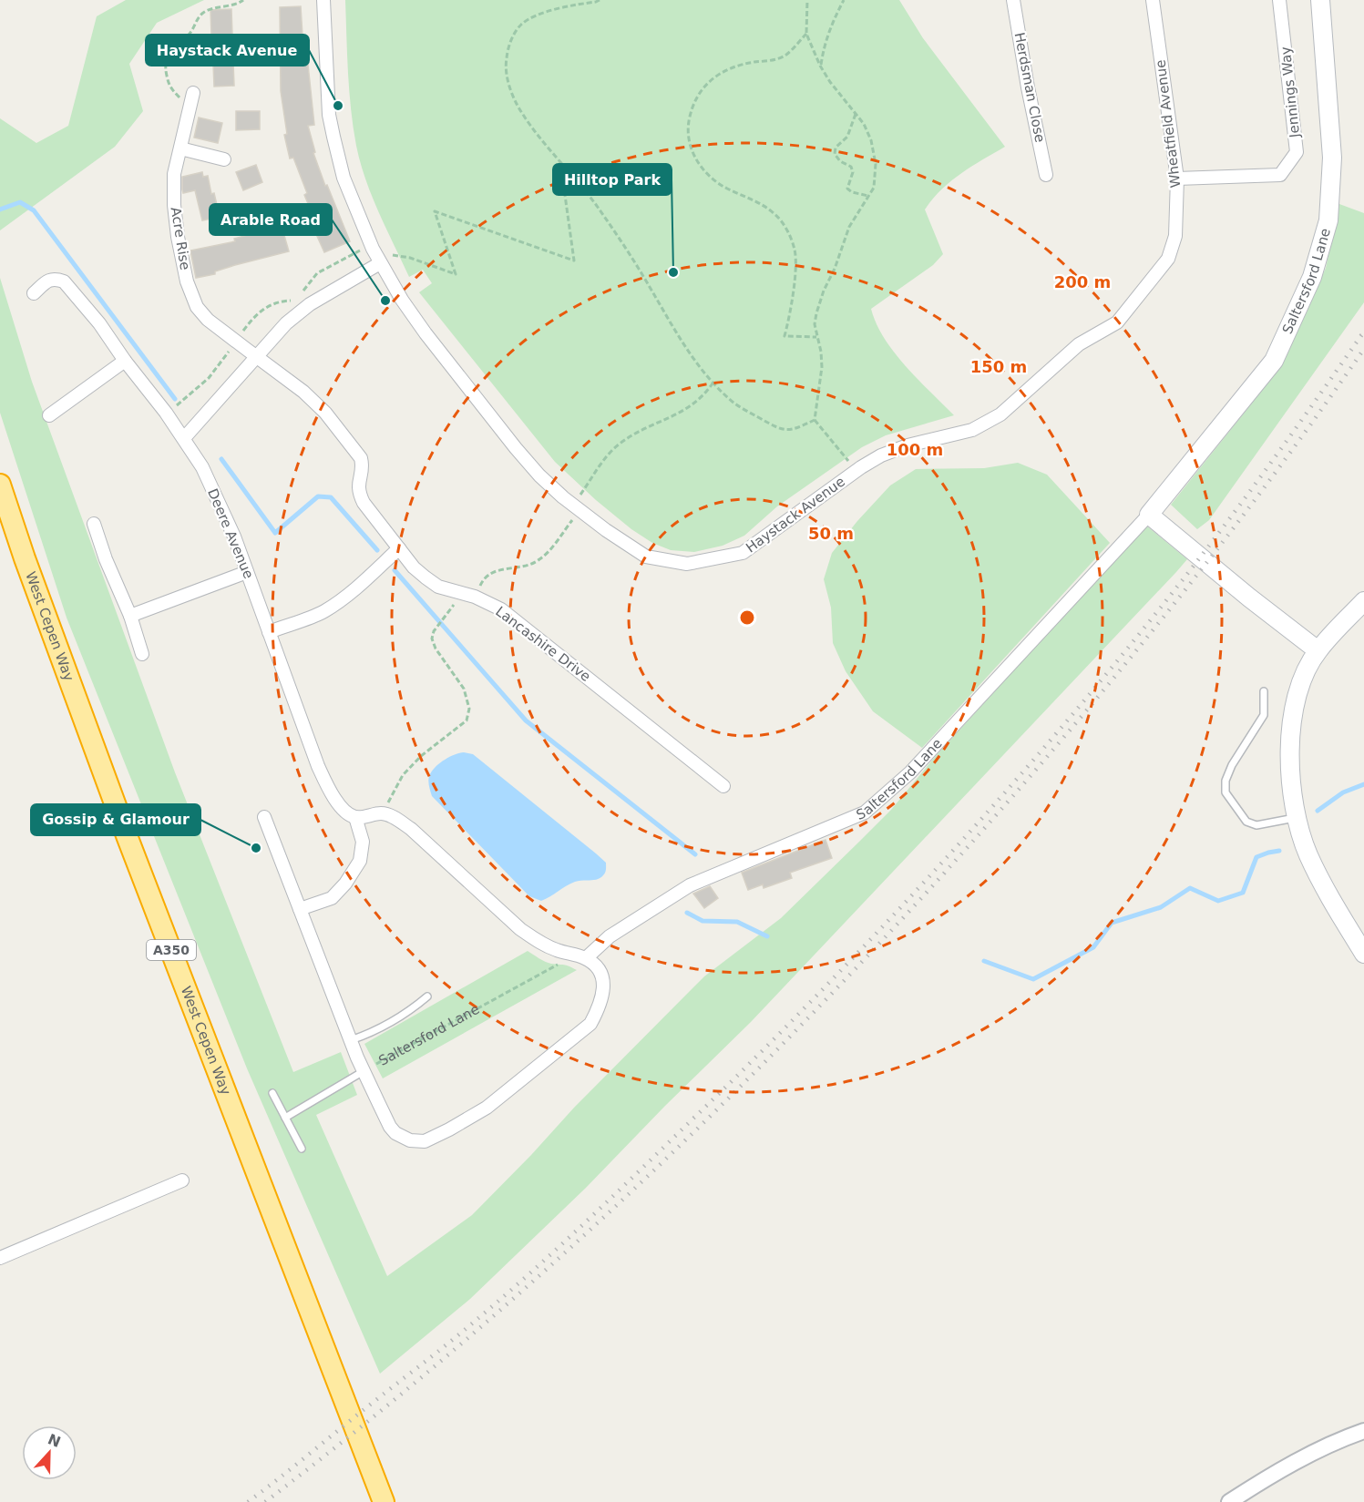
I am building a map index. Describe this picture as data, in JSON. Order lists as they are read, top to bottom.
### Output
{
  "streets": {
    "highway": ["West Cepen Way", "A350"],
    "main road": ["Saltersford Lane"],
    "street": [
      "Herdsman Close",
      "Jennings Way",
      "Wheatfield Avenue",
      "Acre Rise",
      "Haystack Avenue",
      "Deere Avenue",
      "Lancashire Drive"
    ]
  },
  "crossings": [
    ["Jennings Way", "Wheatfield Avenue"],
    ["Wheatfield Avenue", "Haystack Avenue"],
    ["Acre Rise", "Lancashire Drive"]
  ],
  "places": [
    "Haystack Avenue",
    "Hilltop Park",
    "Arable Road",
    "Gossip & Glamour"
  ],
  "north": "top",
  "rings": [
    "200 m",
    "150 m",
    "100 m",
    "50 m"
  ]
}
